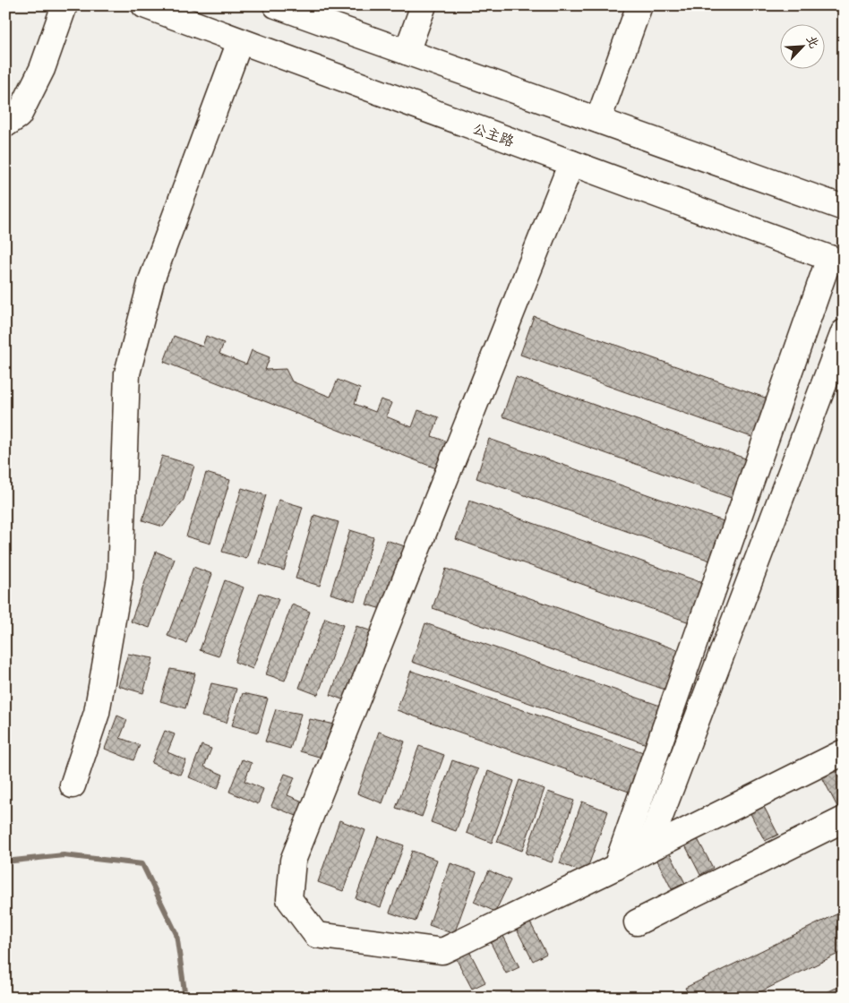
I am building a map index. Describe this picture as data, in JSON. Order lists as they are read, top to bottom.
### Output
{
  "streets": {
    "street": ["公主路"]
  },
  "north": "top right"
}
